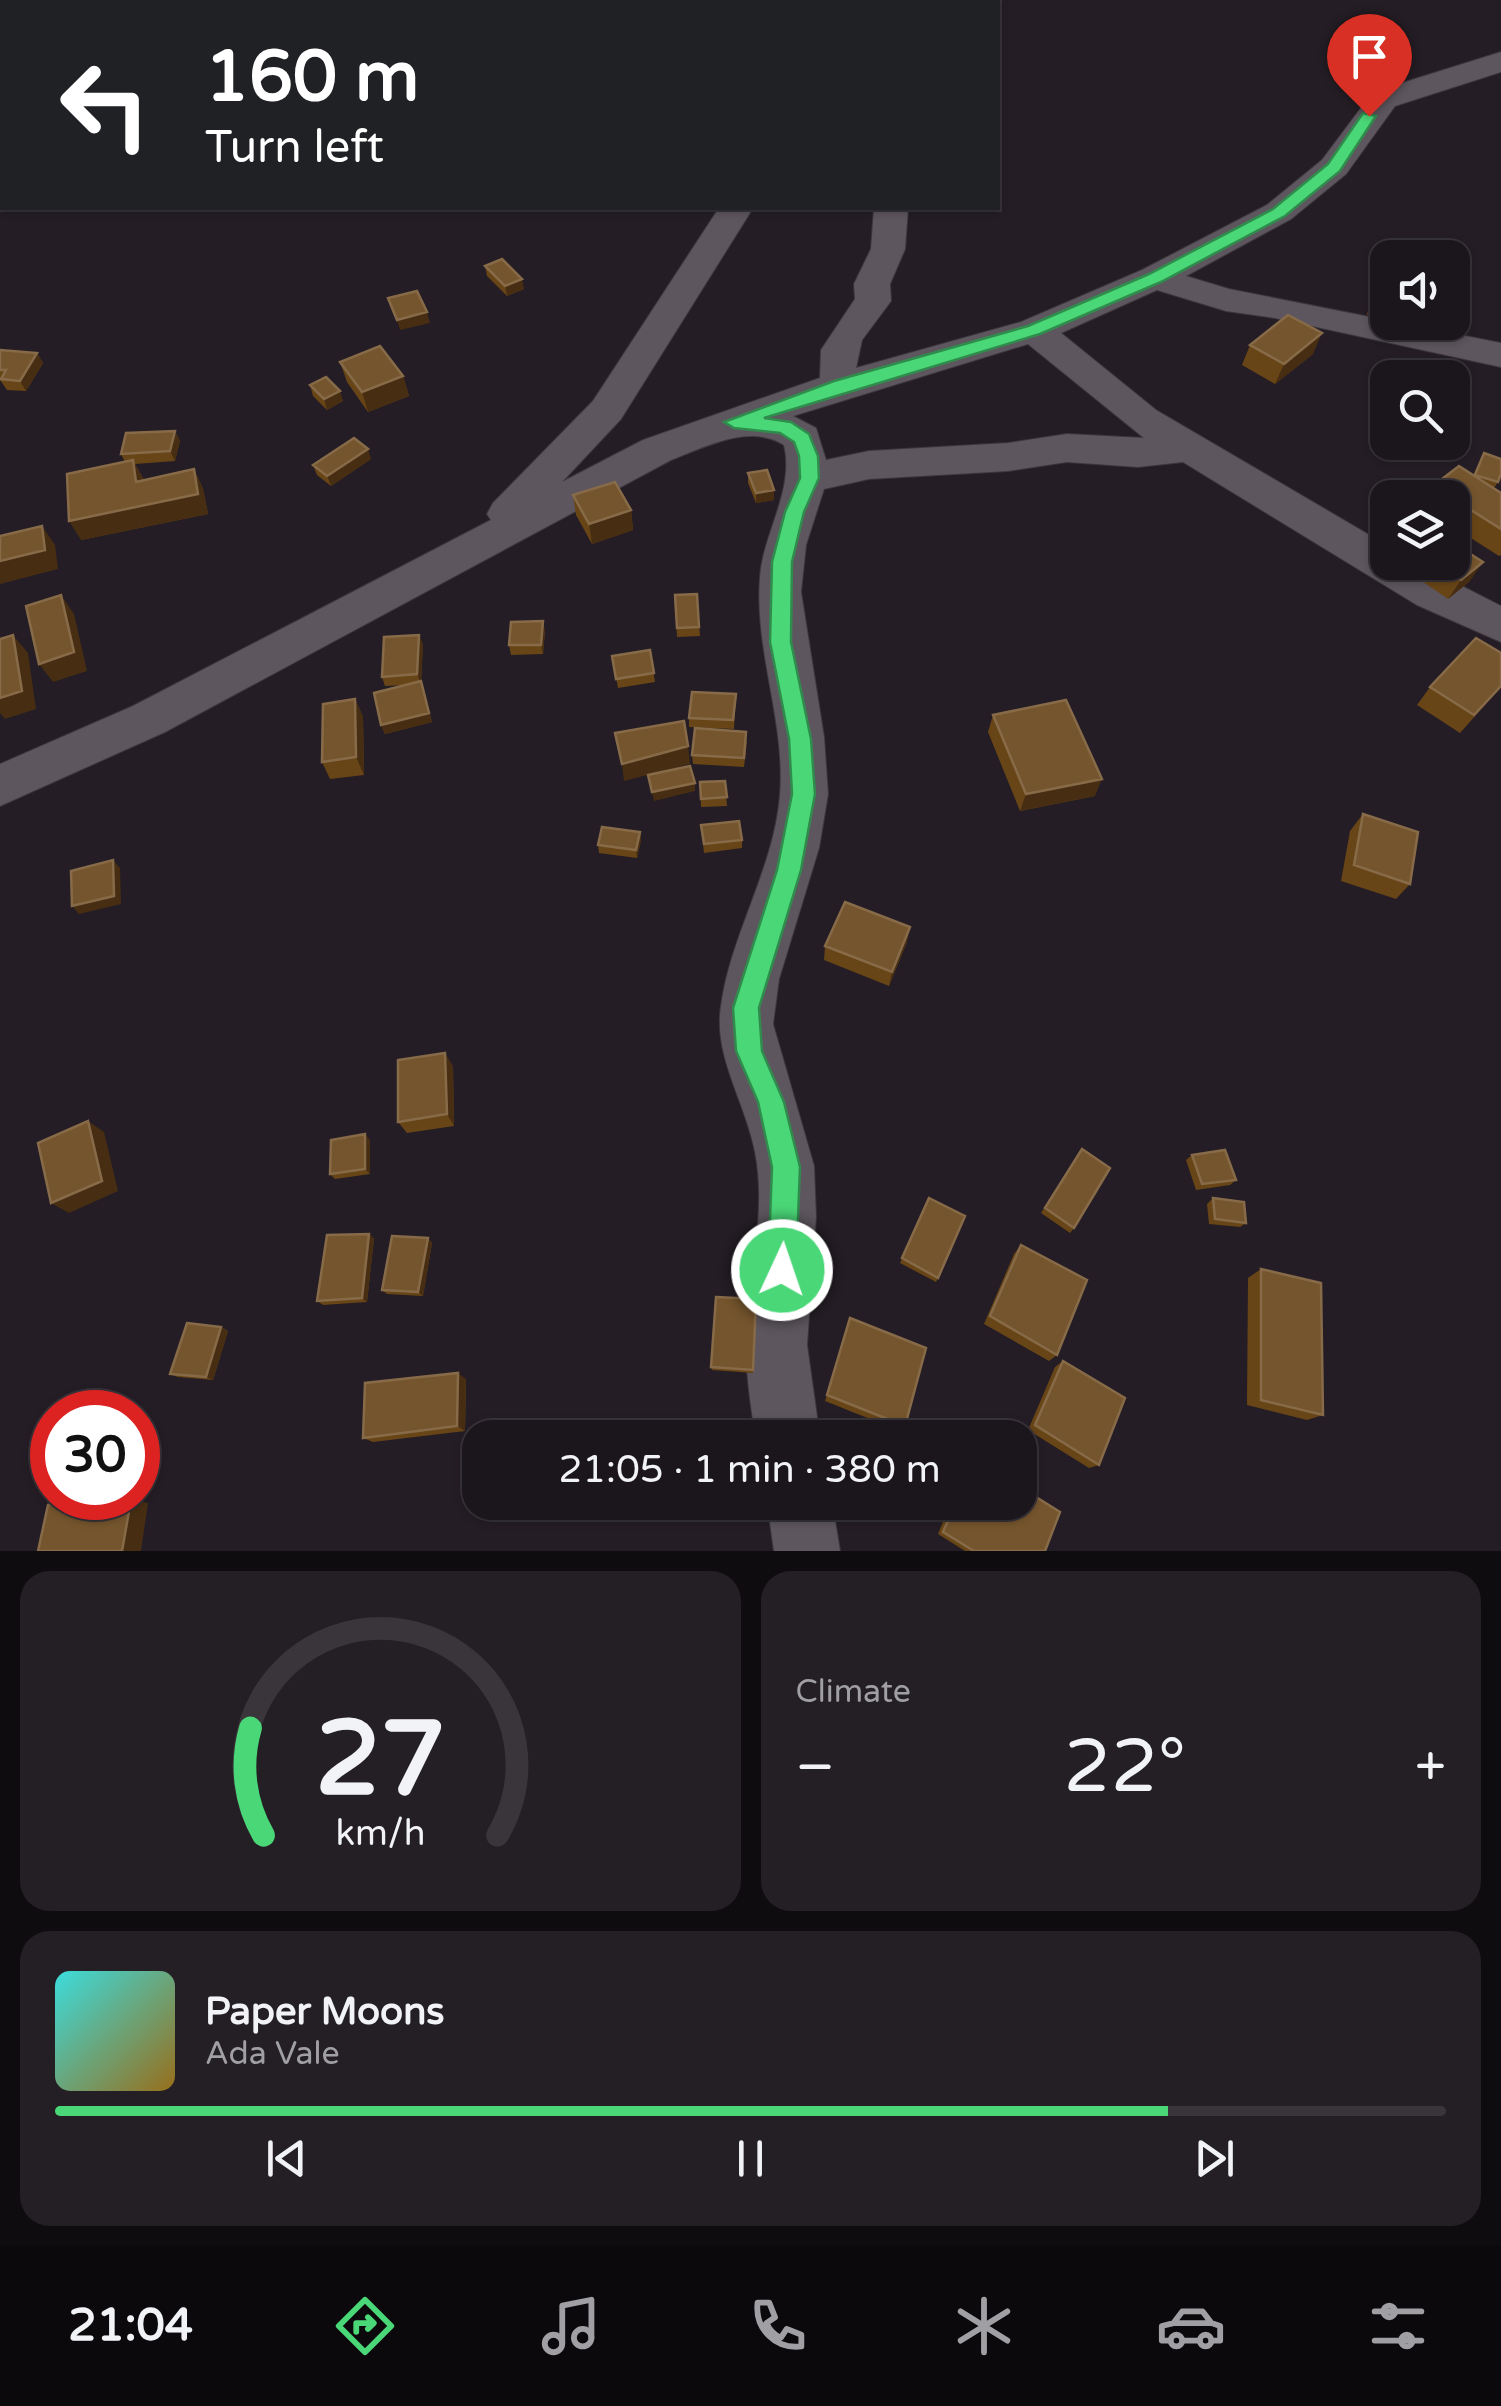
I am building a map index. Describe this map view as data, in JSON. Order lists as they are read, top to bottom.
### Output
{
  "page": {
    "turn": ["160 m", "Turn left"],
    "limit": "30",
    "trip": "21:05 · 1 min · 380 m",
    "tile": "Climate",
    "heat": ["−", "22°", "+"],
    "song": ["Paper Moons", "Ada Vale"],
    "tabs": "21:04",
    "gauge": ["27", "km/h"]
  }
}
